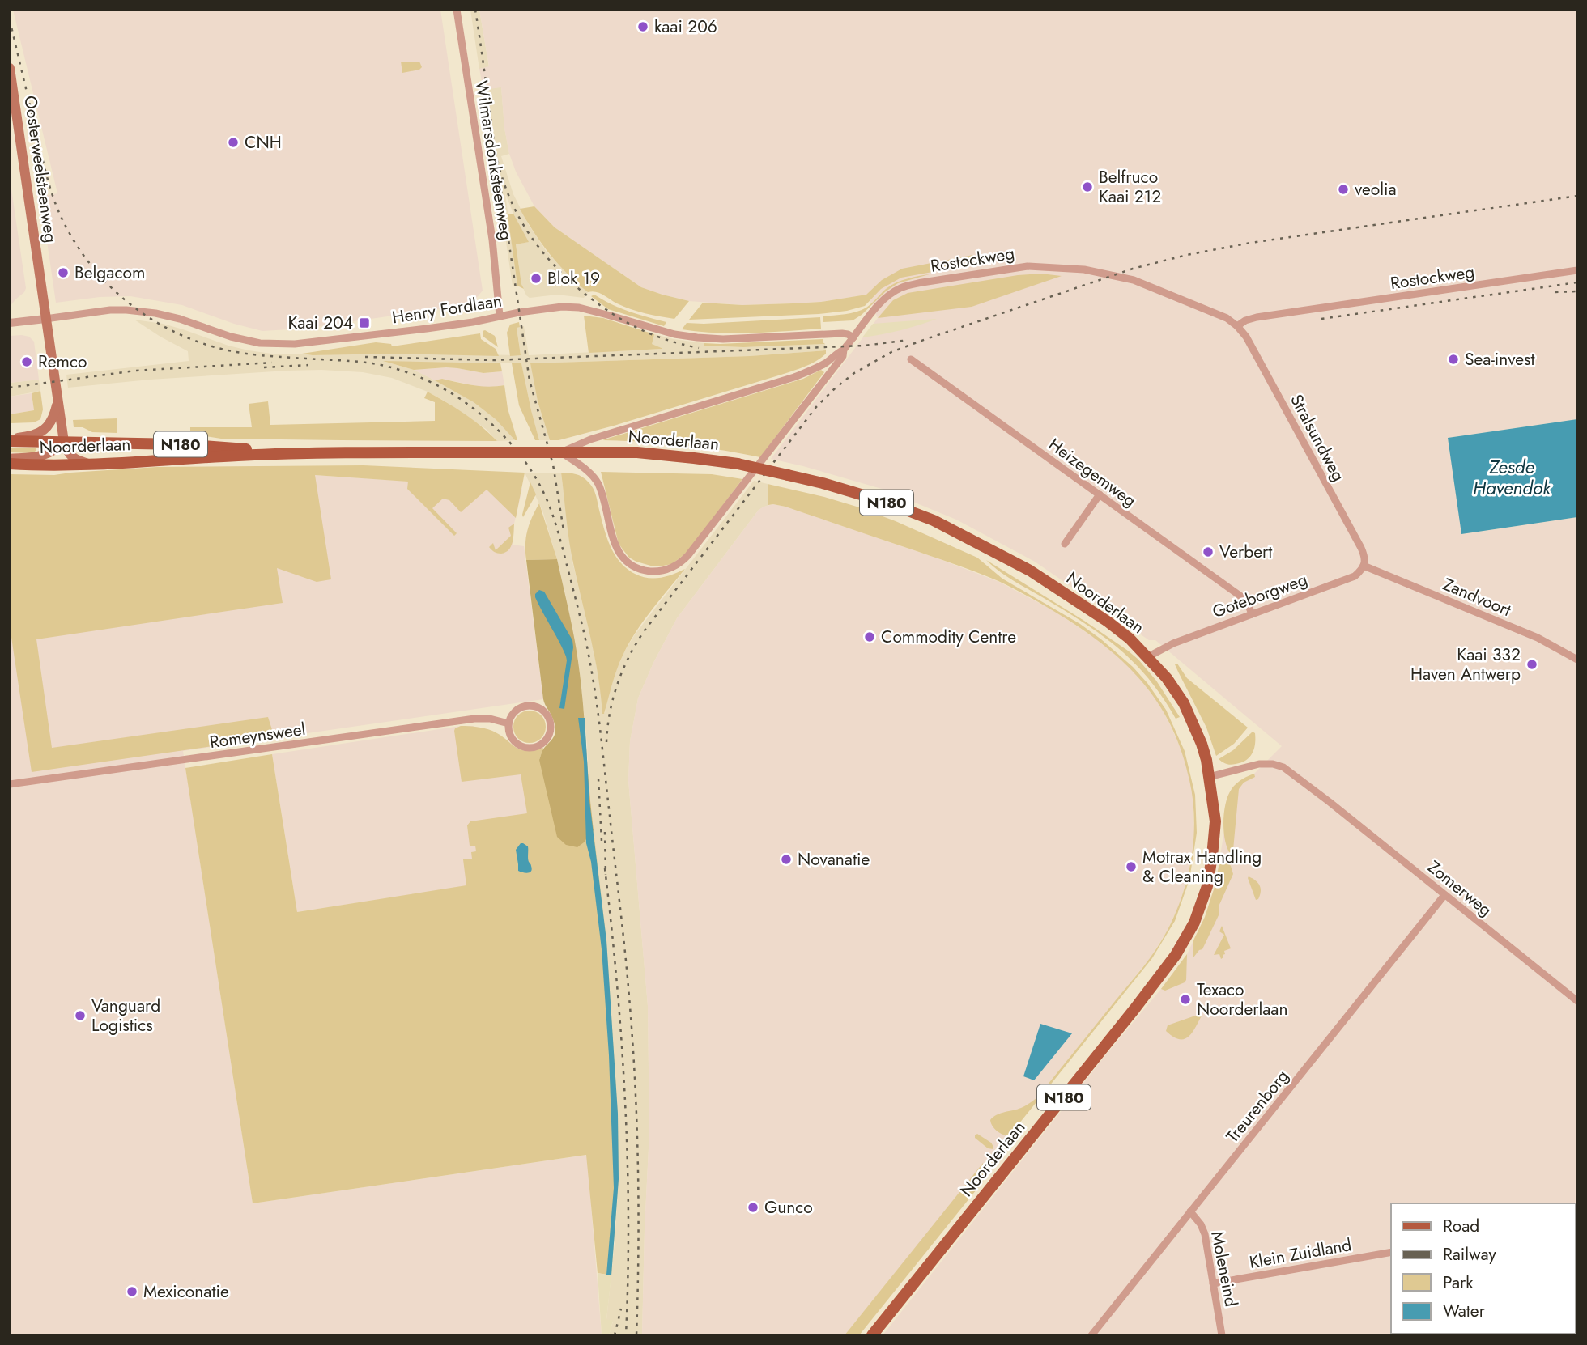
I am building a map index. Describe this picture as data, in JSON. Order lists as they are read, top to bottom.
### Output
{
  "streets": {
    "main road": ["Oosterweelsteenweg", "Noorderlaan", "N180"],
    "street": [
      "Wilmarsdonksteenweg",
      "Rostockweg",
      "Henry Fordlaan",
      "Stralsundweg",
      "Heizegemweg",
      "Goteborgweg",
      "Zandvoort",
      "Romeynsweel",
      "Zomerweg",
      "Treurenborg",
      "Klein Zuidland",
      "Moleneind"
    ]
  },
  "crossings": [
    ["Wilmarsdonksteenweg", "Henry Fordlaan"],
    ["Oosterweelsteenweg", "Henry Fordlaan"],
    ["Oosterweelsteenweg", "Noorderlaan"],
    ["Rostockweg", "Henry Fordlaan"],
    ["Rostockweg", "Stralsundweg"],
    ["Rostockweg", "Noorderlaan"],
    ["Stralsundweg", "Goteborgweg"],
    ["Stralsundweg", "Zandvoort"],
    ["Noorderlaan", "Goteborgweg"],
    ["Noorderlaan", "Zomerweg"],
    ["Heizegemweg", "Goteborgweg"],
    ["Goteborgweg", "Zandvoort"],
    ["Zomerweg", "Treurenborg"],
    ["Treurenborg", "Moleneind"],
    ["Klein Zuidland", "Moleneind"]
  ],
  "water": ["Zesde Havendok"],
  "places": {
    "other": [
      "kaai 206",
      "CNH",
      "Belfruco Kaai 212",
      "veolia",
      "Belgacom",
      "Blok 19",
      "Sea-invest",
      "Remco",
      "Verbert",
      "Commodity Centre",
      "Kaai 332 Haven Antwerp",
      "Novanatie",
      "Motrax Handling & Cleaning",
      "Texaco Noorderlaan",
      "Vanguard Logistics",
      "Gunco",
      "Mexiconatie"
    ],
    "transit": ["Kaai 204"]
  },
  "legend": [
    "Road",
    "Railway",
    "Park",
    "Water"
  ]
}
